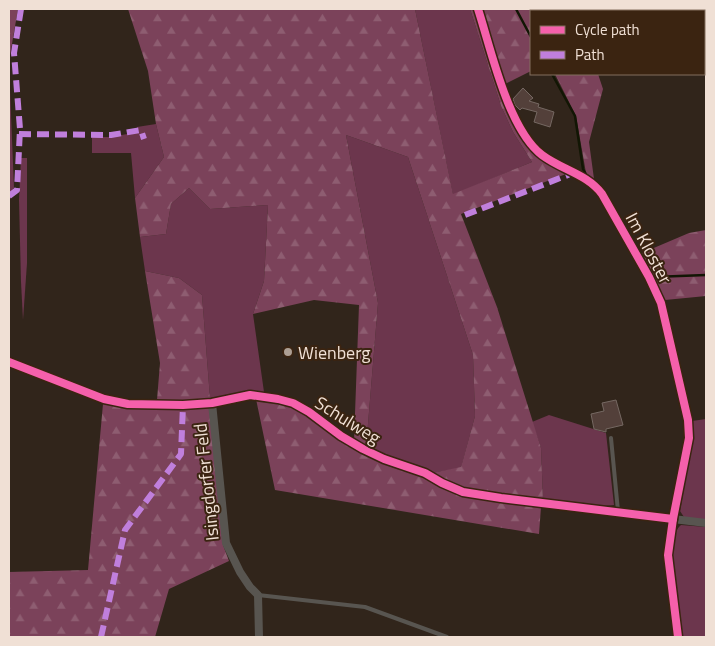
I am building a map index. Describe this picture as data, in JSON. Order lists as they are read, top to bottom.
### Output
{
  "streets": {
    "street": ["Im Kloster", "Schulweg", "Isingdorfer Feld"]
  },
  "crossings": [
    ["Im Kloster", "Schulweg"],
    ["Schulweg", "Isingdorfer Feld"]
  ],
  "places": ["Wienberg"],
  "legend": ["Cycle path", "Path"]
}
